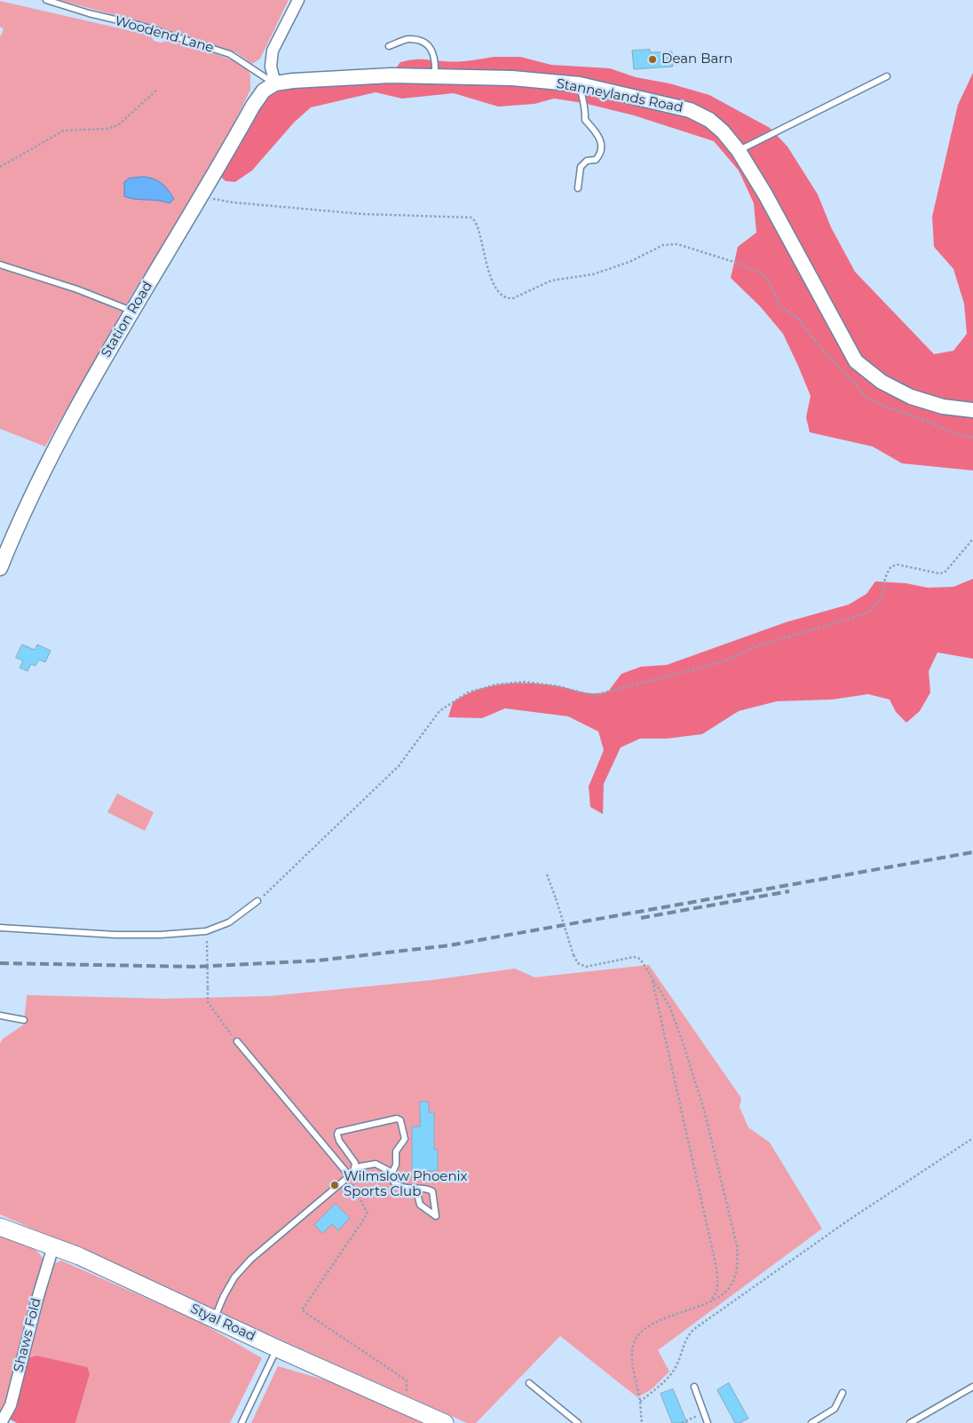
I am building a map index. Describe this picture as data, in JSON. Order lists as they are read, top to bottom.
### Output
{
  "streets": {
    "main road": ["Styal Road"],
    "street": ["Stanneylands Road", "Station Road", "Shaws Fold"],
    "lane": ["Woodend Lane"]
  },
  "crossings": [
    ["Woodend Lane", "Stanneylands Road"],
    ["Woodend Lane", "Station Road"],
    ["Stanneylands Road", "Station Road"],
    ["Styal Road", "Shaws Fold"]
  ],
  "places": ["Dean Barn", "Wilmslow Phoenix Sports Club"]
}
